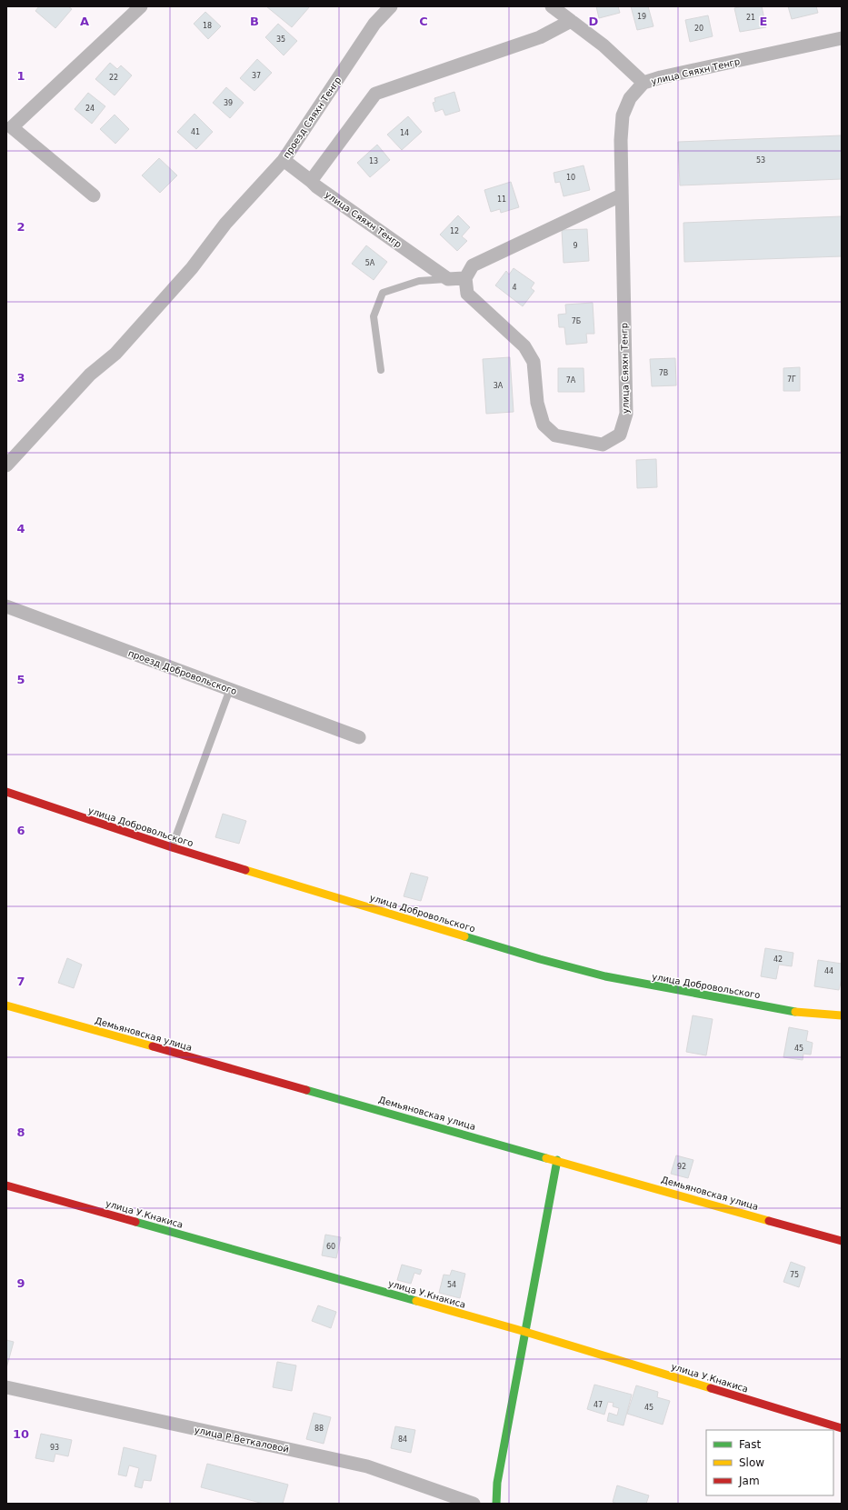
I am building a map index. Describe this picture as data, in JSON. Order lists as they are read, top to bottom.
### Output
{
  "streets": {
    "street": [
      "улица Сяяхн Тенгр",
      "проезд Сяяхн Тенгр",
      "проезд Добровольского",
      "улица Добровольского",
      "Демьяновская улица",
      "улица У.Кнакиса",
      "улица Р.Веткаловой"
    ]
  },
  "crossings": [
    ["улица Сяяхн Тенгр", "проезд Сяяхн Тенгр"]
  ],
  "house_numbers": [
    "19",
    "21",
    "18",
    "20",
    "35",
    "37",
    "22",
    "39",
    "24",
    "41",
    "14",
    "53",
    "13",
    "10",
    "11",
    "12",
    "9",
    "5А",
    "4",
    "7Б",
    "7В",
    "7Г",
    "7А",
    "3А",
    "42",
    "44",
    "45",
    "92",
    "60",
    "75",
    "54",
    "47",
    "45",
    "88",
    "84",
    "93"
  ],
  "legend": ["Fast", "Slow", "Jam"],
  "grid": {
    "columns": [
      "A",
      "B",
      "C",
      "D",
      "E"
    ],
    "rows": [
      "1",
      "2",
      "3",
      "4",
      "5",
      "6",
      "7",
      "8",
      "9",
      "10"
    ]
  }
}
